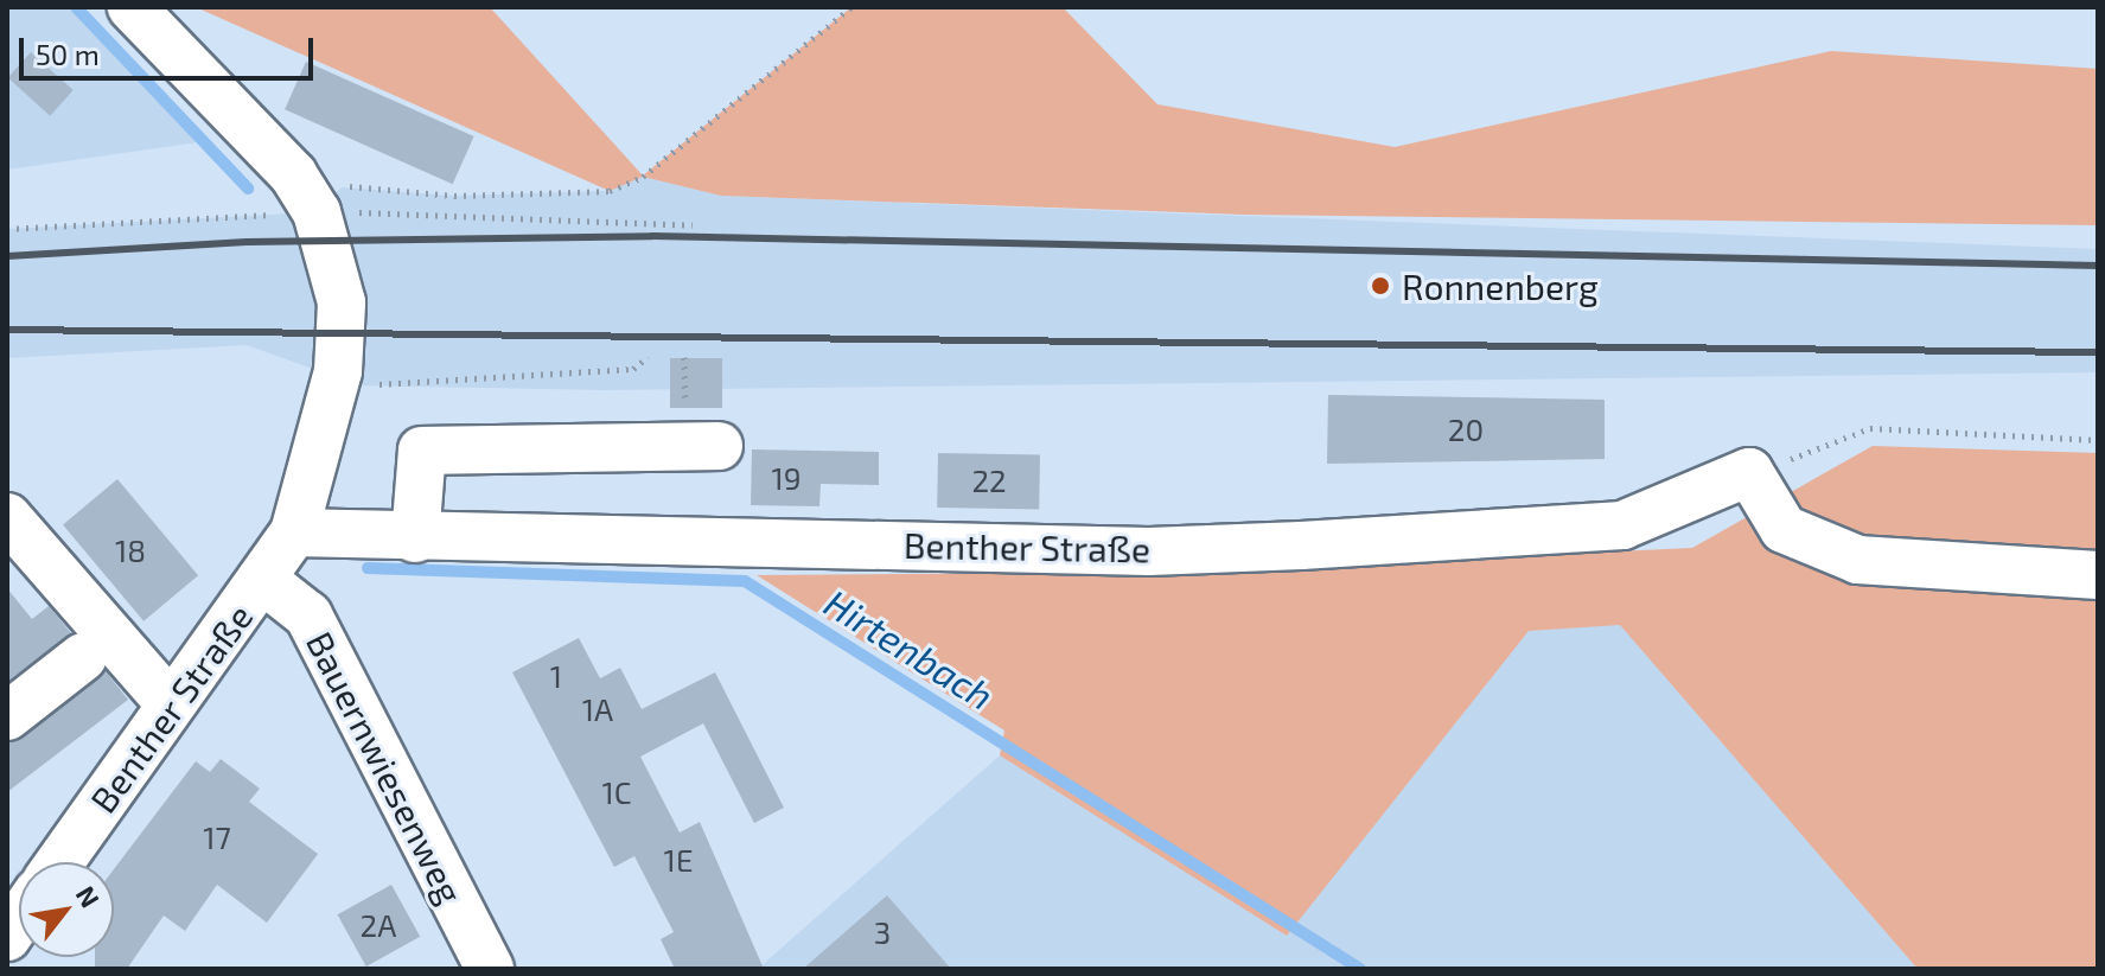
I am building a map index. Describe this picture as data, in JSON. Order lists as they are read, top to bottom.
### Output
{
  "streets": {
    "street": ["Benther Straße", "Bauernwiesenweg"]
  },
  "crossings": [
    ["Benther Straße", "Bauernwiesenweg"]
  ],
  "water": ["Hirtenbach"],
  "places": ["Ronnenberg"],
  "house_numbers": [
    "20",
    "19",
    "22",
    "18",
    "1",
    "1A",
    "1C",
    "17",
    "1E",
    "2A",
    "3"
  ],
  "scale_bar": "50 m",
  "north": "top right"
}
